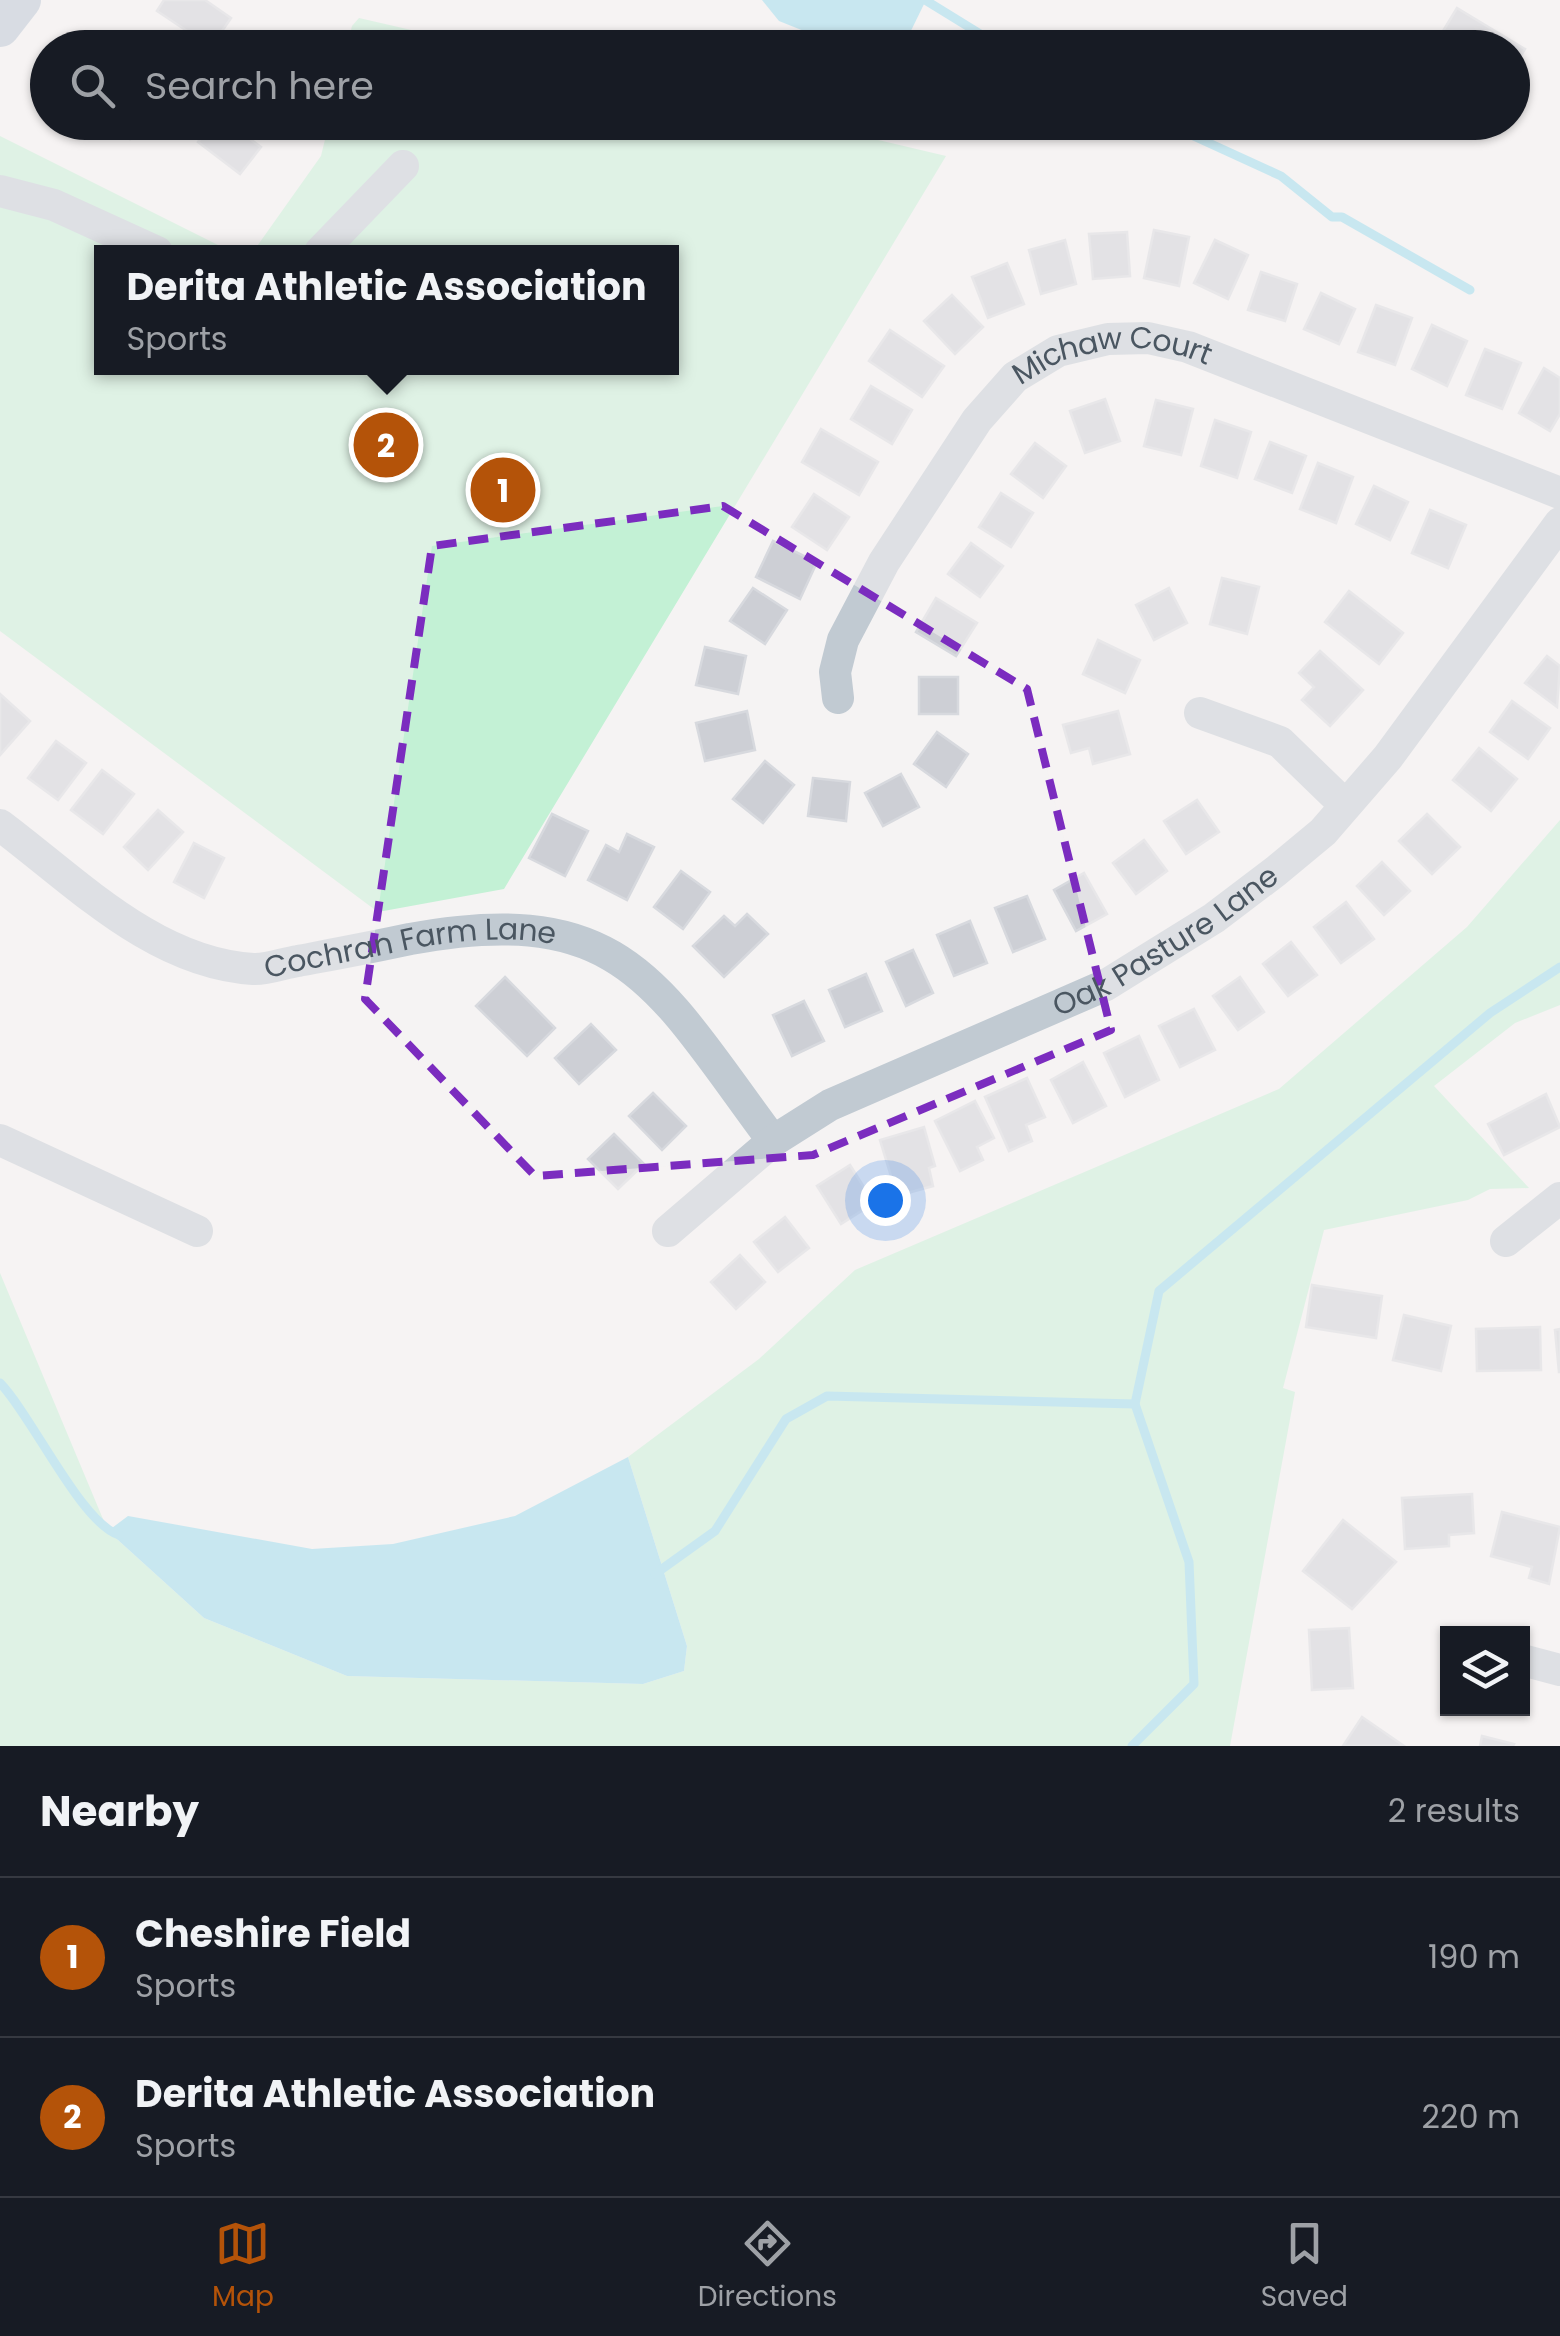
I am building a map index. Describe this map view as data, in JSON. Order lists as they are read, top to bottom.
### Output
{
  "streets": {
    "street": ["Michaw Court", "Oak Pasture Lane", "Cochran Farm Lane"]
  },
  "crossings": [
    ["Oak Pasture Lane", "Cochran Farm Lane"]
  ],
  "page": {
    "search": "Search here",
    "popup": ["Derita Athletic Association", "Sports"],
    "pins": ["2", "1"],
    "heading": ["Nearby", "2 results"],
    "list": [
      {
        "mark": "1",
        "name": "Cheshire Field",
        "note": "Sports",
        "value": "190 m"
      },
      {
        "mark": "2",
        "name": "Derita Athletic Association",
        "note": "Sports",
        "value": "220 m"
      }
    ],
    "nav": ["Map", "Directions", "Saved"]
  }
}
